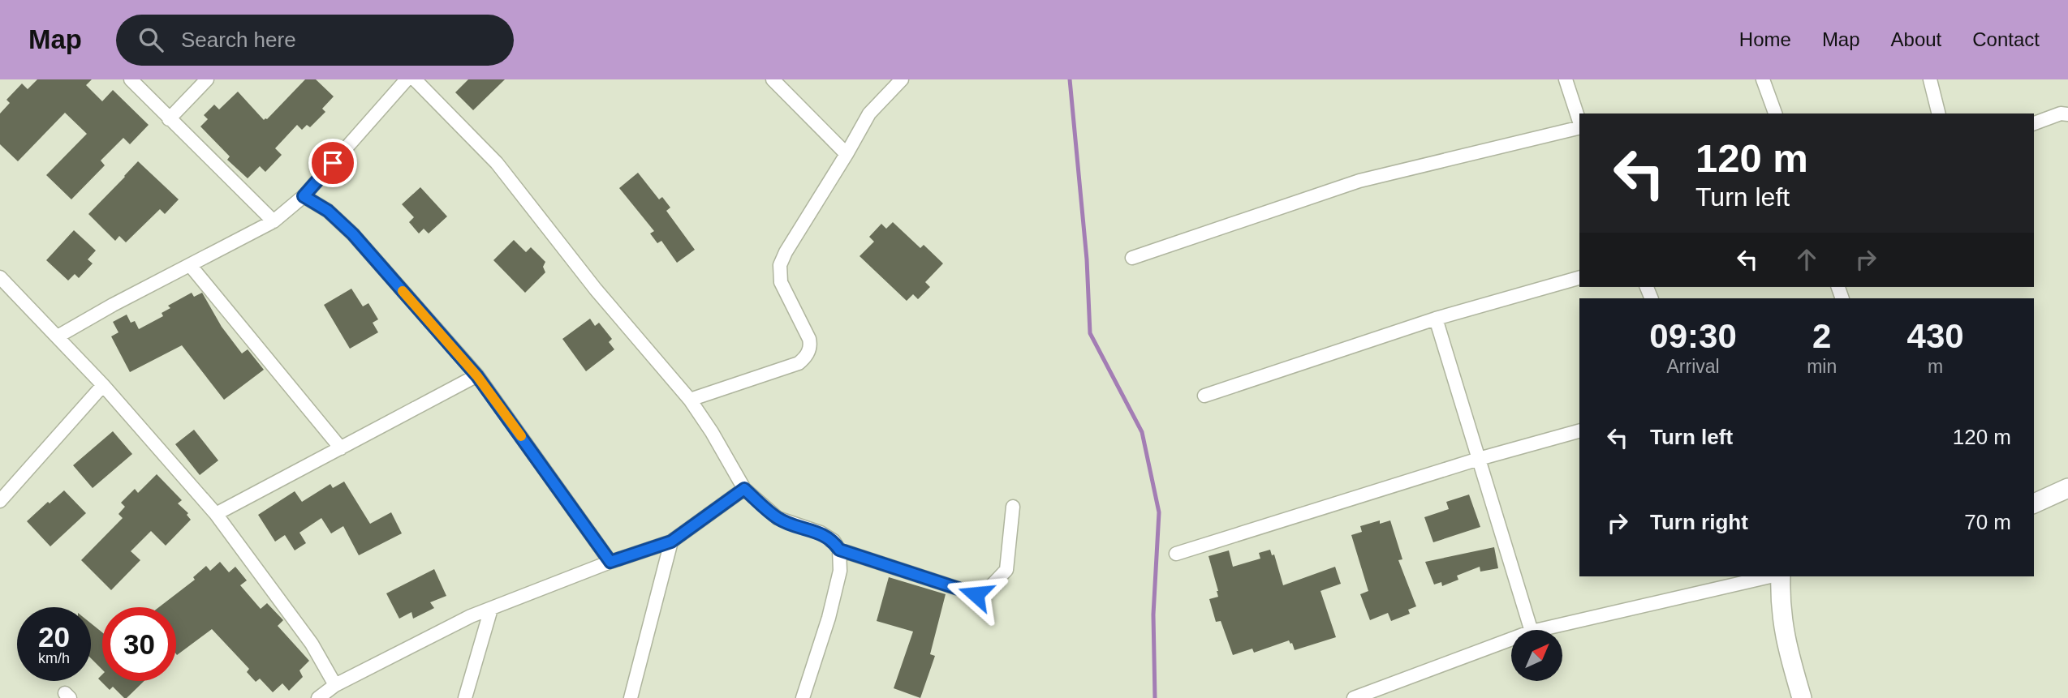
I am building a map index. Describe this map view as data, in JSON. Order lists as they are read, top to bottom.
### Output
{
  "north": "top right",
  "page": {
    "header": "Map",
    "search": "Search here",
    "nav": [
      "Home",
      "Map",
      "About",
      "Contact"
    ],
    "turn": ["120 m", "Turn left"],
    "eta": [
      "09:30",
      "Arrival",
      "2",
      "min",
      "430",
      "m"
    ],
    "list": [
      {
        "name": "Turn left",
        "value": "120 m"
      },
      {
        "name": "Turn right",
        "value": "70 m"
      }
    ],
    "speed": "20 km/h",
    "limit": "30"
  }
}
